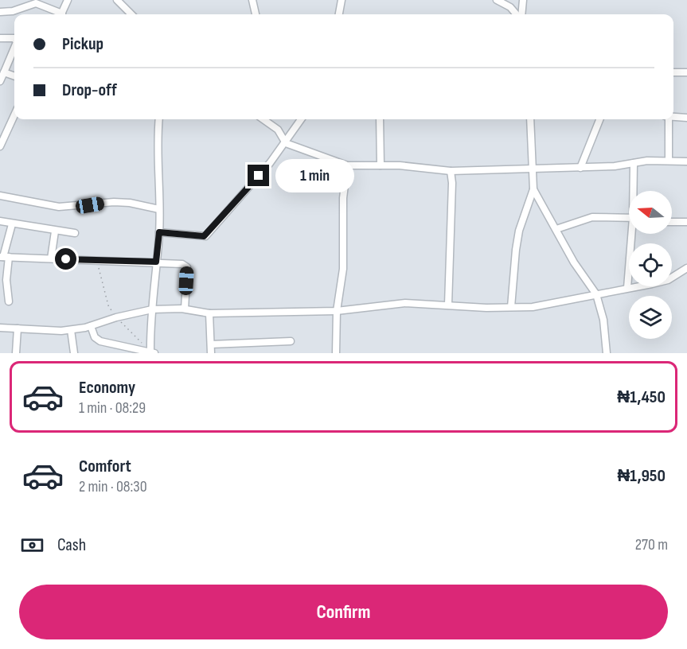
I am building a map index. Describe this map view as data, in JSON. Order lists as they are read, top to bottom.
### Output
{
  "north": "left",
  "page": {
    "banner": ["Pickup", "Drop-off"],
    "bubble": "1 min",
    "list": [
      {
        "name": "Economy",
        "note": "1 min · 08:29",
        "value": "₦1,450"
      },
      {
        "name": "Comfort",
        "note": "2 min · 08:30",
        "value": "₦1,950"
      }
    ],
    "pay": ["Cash", "270 m"],
    "buttons": "Confirm"
  }
}
